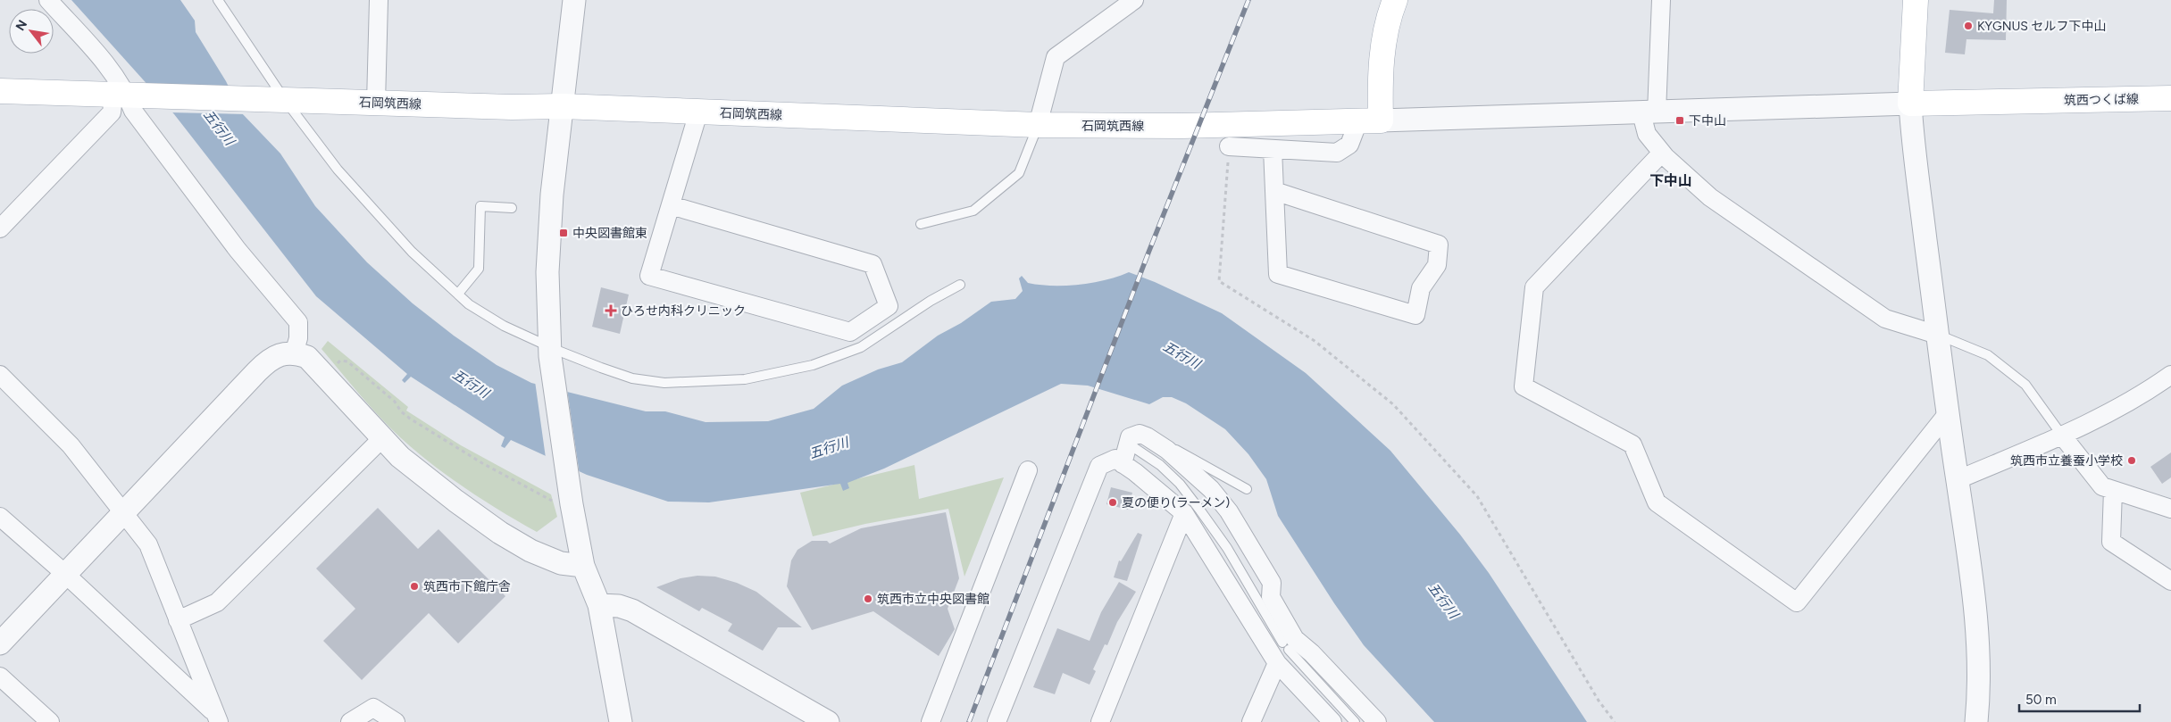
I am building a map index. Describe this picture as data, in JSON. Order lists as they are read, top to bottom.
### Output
{
  "streets": {
    "main road": ["筑西つくば線", "石岡筑西線"]
  },
  "districts": ["下中山"],
  "water": ["五行川"],
  "places": {
    "other": [
      "KYGNUS セルフ下中山",
      "筑西市立養蚕小学校",
      "夏の便り(ラーメン)",
      "筑西市下館庁舎",
      "筑西市立中央図書館"
    ],
    "transit": ["下中山", "中央図書館東"],
    "health": ["ひろせ内科クリニック"]
  },
  "scale_bar": "50 m",
  "north": "top left"
}
